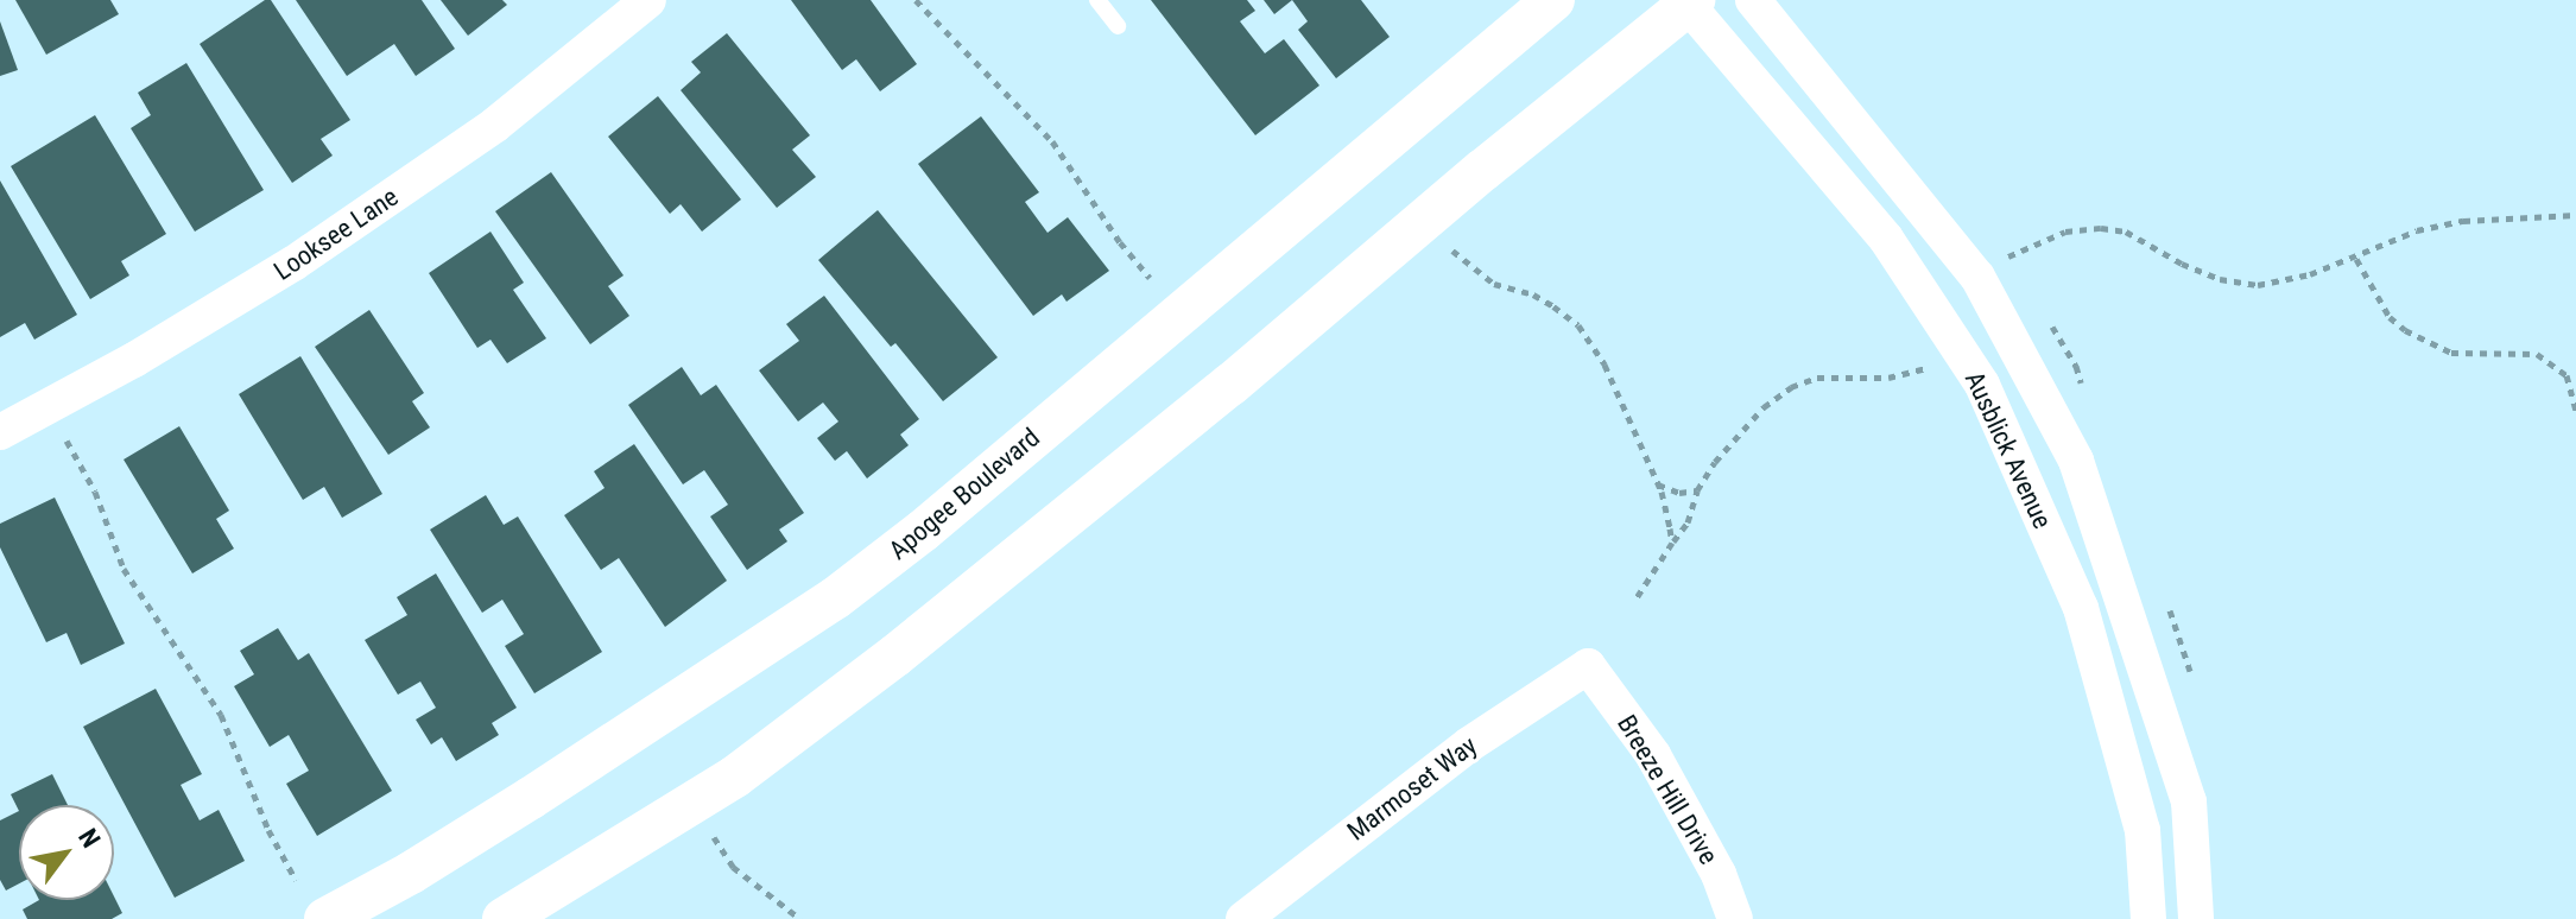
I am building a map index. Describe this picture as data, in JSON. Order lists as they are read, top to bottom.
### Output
{
  "streets": {
    "street": [
      "Looksee Lane",
      "Ausblick Avenue",
      "Apogee Boulevard",
      "Marmoset Way",
      "Breeze Hill Drive"
    ]
  },
  "crossings": [
    ["Marmoset Way", "Breeze Hill Drive"]
  ],
  "north": "top right"
}
